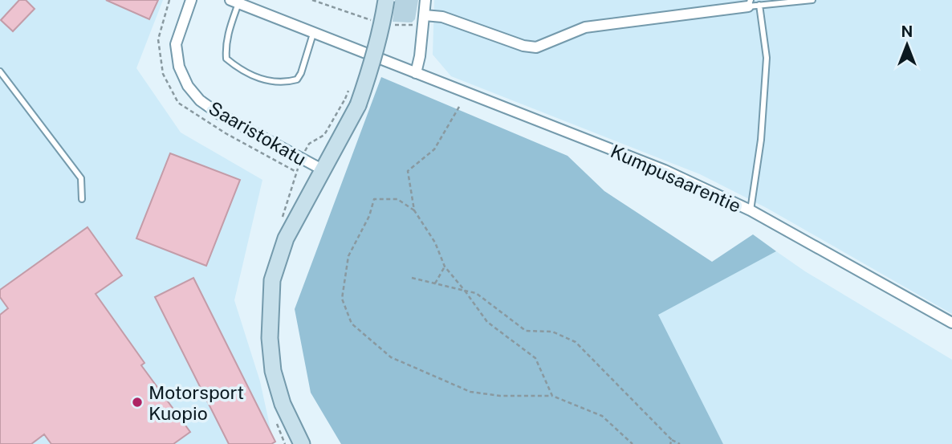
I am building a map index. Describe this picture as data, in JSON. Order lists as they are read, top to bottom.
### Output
{
  "streets": {
    "main road": ["Saaristokatu"],
    "street": ["Kumpusaarentie"]
  },
  "places": ["Motorsport Kuopio"],
  "north": "top"
}
